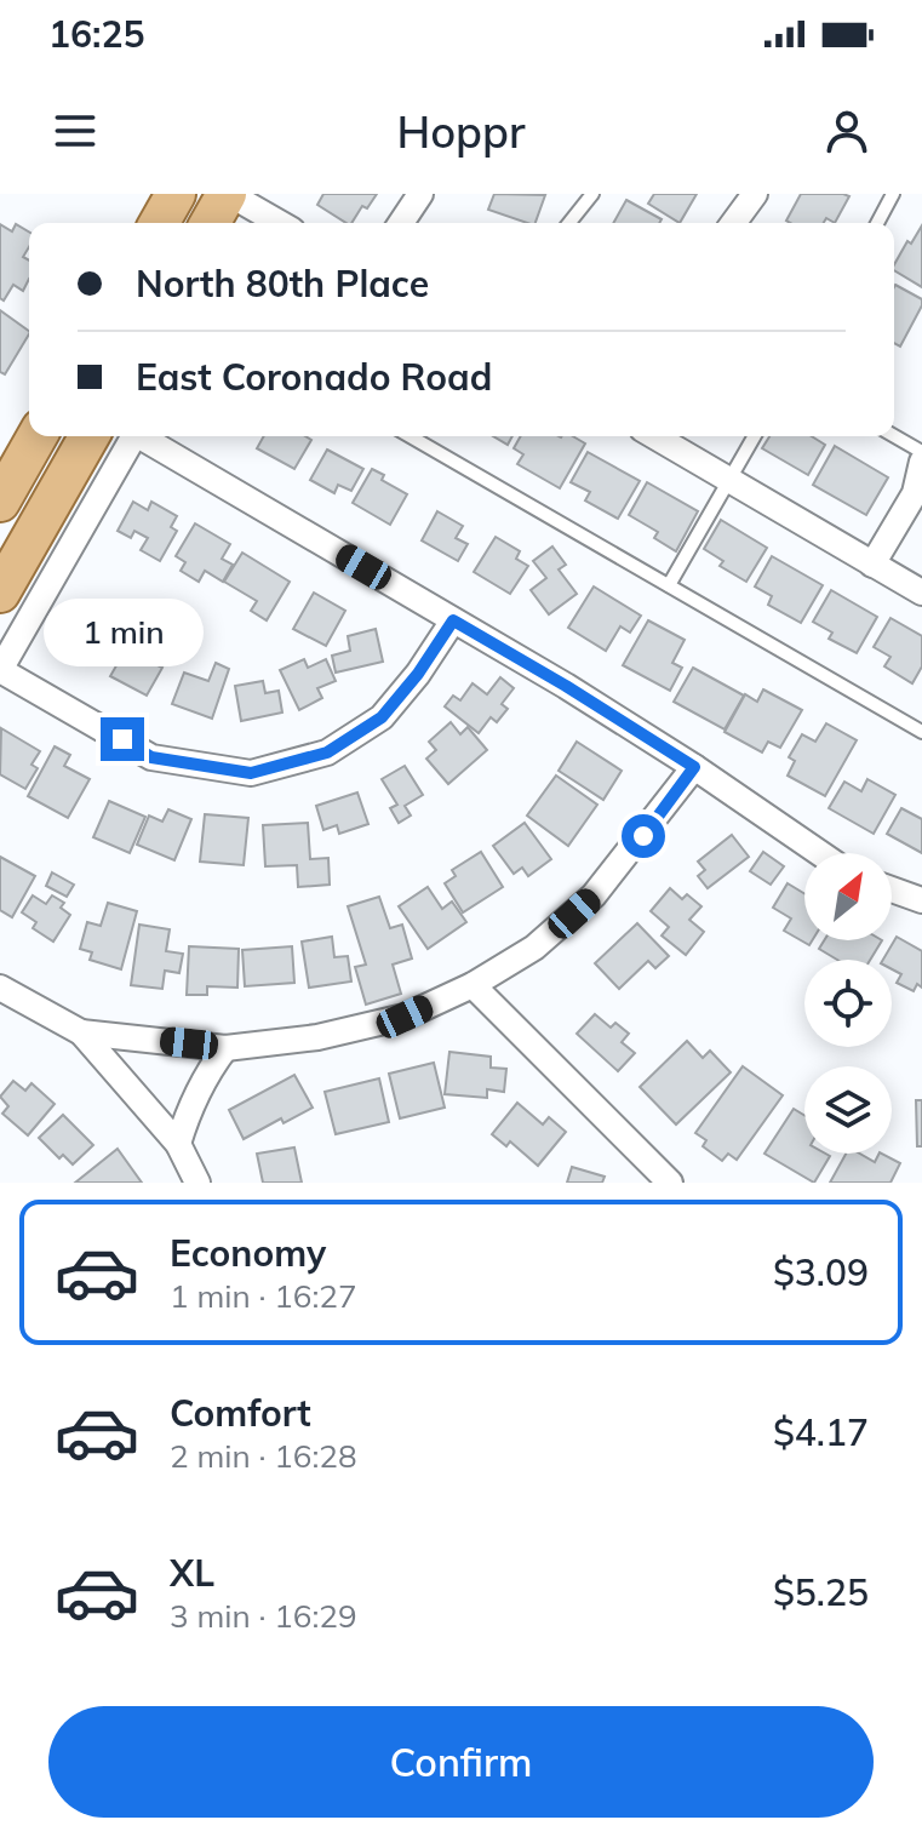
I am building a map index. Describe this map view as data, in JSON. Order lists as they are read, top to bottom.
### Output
{
  "north": "top right",
  "page": {
    "status": "16:25",
    "header": "Hoppr",
    "banner": ["North 80th Place", "East Coronado Road"],
    "bubble": "1 min",
    "list": [
      {
        "name": "Economy",
        "note": "1 min · 16:27",
        "value": "$3.09"
      },
      {
        "name": "Comfort",
        "note": "2 min · 16:28",
        "value": "$4.17"
      },
      {
        "name": "XL",
        "note": "3 min · 16:29",
        "value": "$5.25"
      }
    ],
    "buttons": "Confirm"
  }
}
